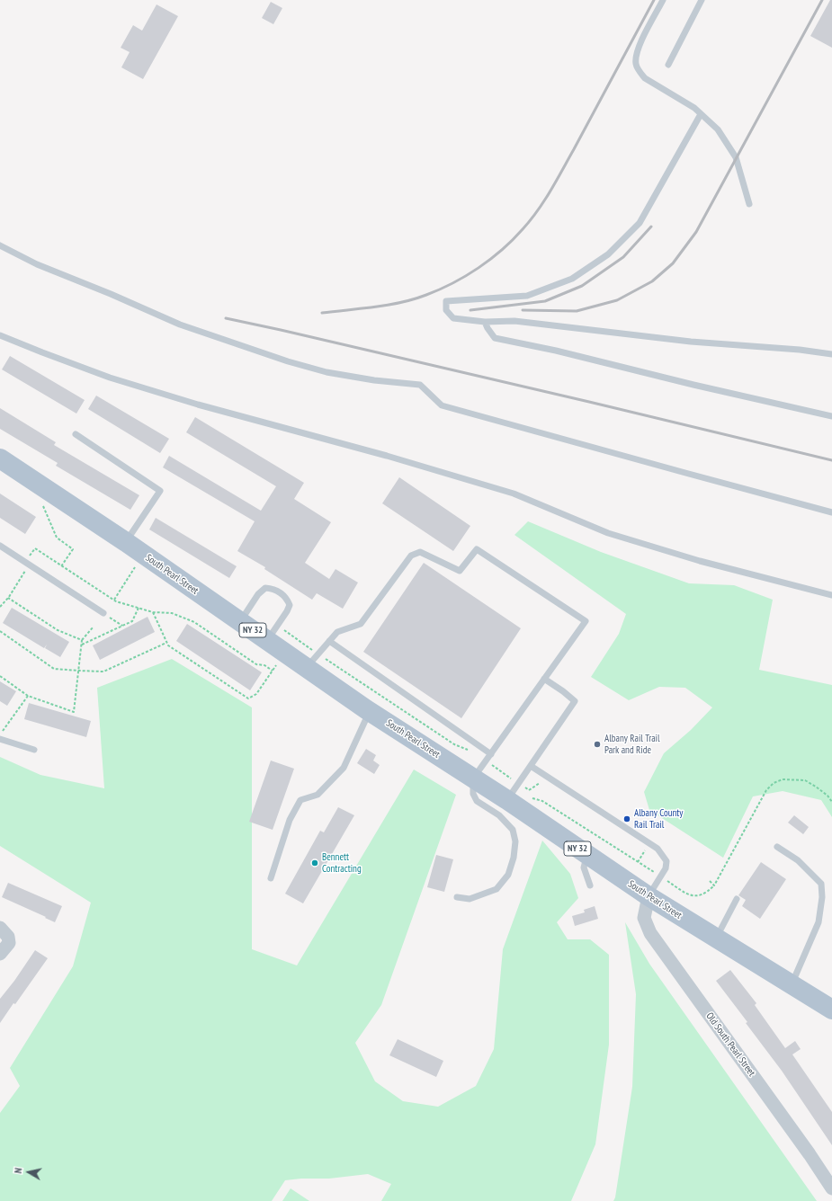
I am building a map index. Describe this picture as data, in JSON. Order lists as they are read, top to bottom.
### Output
{
  "streets": {
    "main road": ["South Pearl Street", "NY 32"],
    "street": ["Old South Pearl Street"]
  },
  "crossings": [
    ["South Pearl Street", "Old South Pearl Street"]
  ],
  "places": ["Albany Rail Trail Park and Ride", "Albany County Rail Trail", "Bennett Contracting"],
  "north": "left"
}
